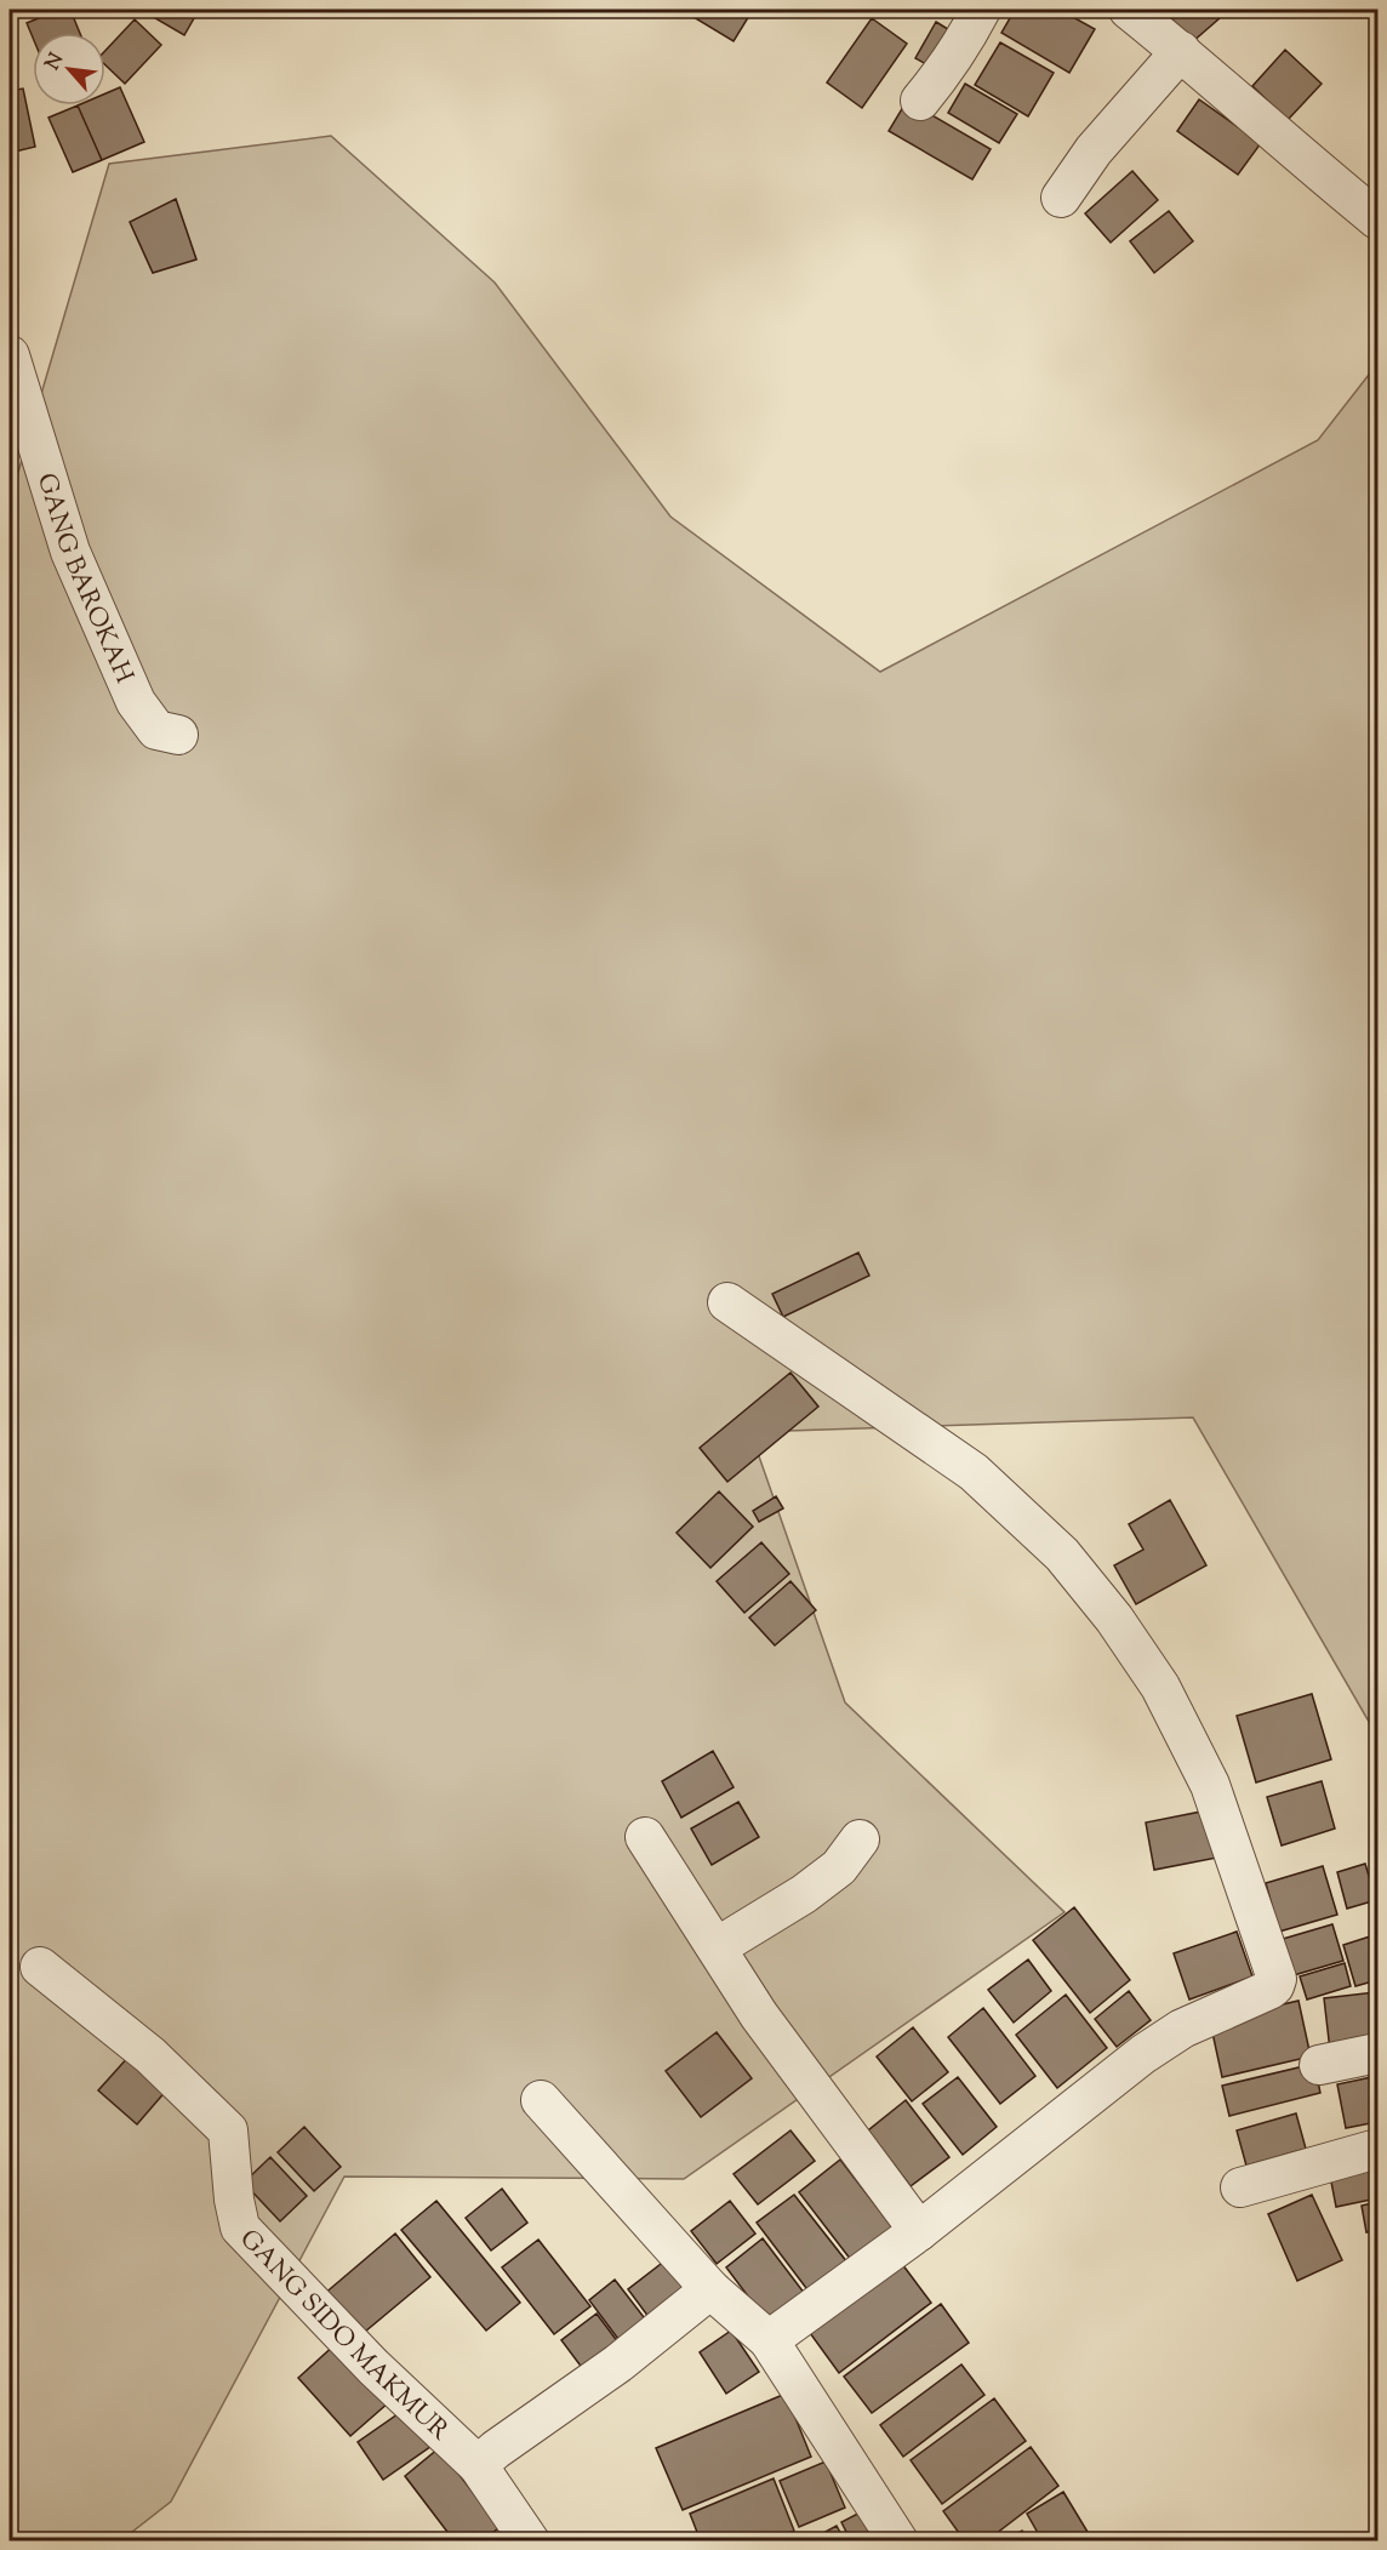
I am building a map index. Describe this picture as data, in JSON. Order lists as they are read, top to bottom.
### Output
{
  "streets": {
    "street": ["GANG BAROKAH", "GANG SIDO MAKMUR"]
  },
  "north": "top left"
}
